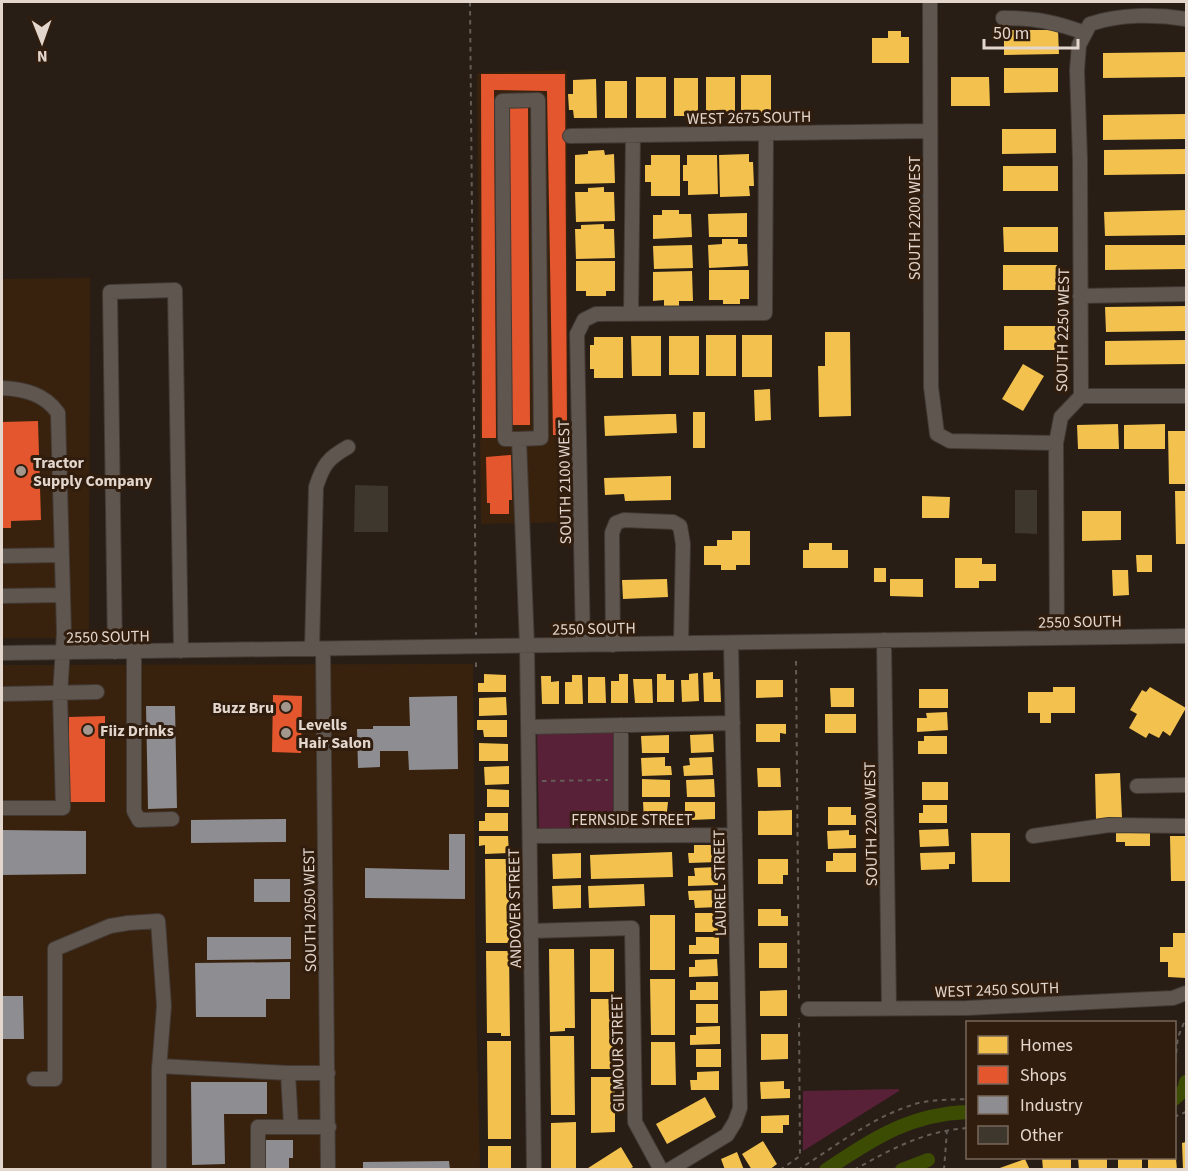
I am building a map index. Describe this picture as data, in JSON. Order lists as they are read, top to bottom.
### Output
{
  "streets": {
    "street": [
      "WEST 2675 SOUTH",
      "SOUTH 2200 WEST",
      "SOUTH 2250 WEST",
      "SOUTH 2100 WEST",
      "2550 SOUTH",
      "FERNSIDE STREET",
      "LAUREL STREET",
      "ANDOVER STREET",
      "SOUTH 2050 WEST",
      "WEST 2450 SOUTH",
      "GILMOUR STREET"
    ]
  },
  "crossings": [
    ["WEST 2675 SOUTH", "SOUTH 2200 WEST"],
    ["SOUTH 2200 WEST", "SOUTH 2250 WEST"],
    ["SOUTH 2200 WEST", "2550 SOUTH"],
    ["SOUTH 2200 WEST", "WEST 2450 SOUTH"],
    ["SOUTH 2250 WEST", "2550 SOUTH"],
    ["SOUTH 2100 WEST", "2550 SOUTH"],
    ["2550 SOUTH", "LAUREL STREET"],
    ["2550 SOUTH", "ANDOVER STREET"],
    ["2550 SOUTH", "SOUTH 2050 WEST"],
    ["FERNSIDE STREET", "LAUREL STREET"],
    ["FERNSIDE STREET", "ANDOVER STREET"],
    ["ANDOVER STREET", "GILMOUR STREET"]
  ],
  "places": [
    "Tractor Supply Company",
    "Buzz Bru",
    "Fiiz Drinks",
    "Levells Hair Salon"
  ],
  "legend": [
    "Homes",
    "Shops",
    "Industry",
    "Other"
  ],
  "scale_bar": "50 m",
  "north": "bottom"
}
